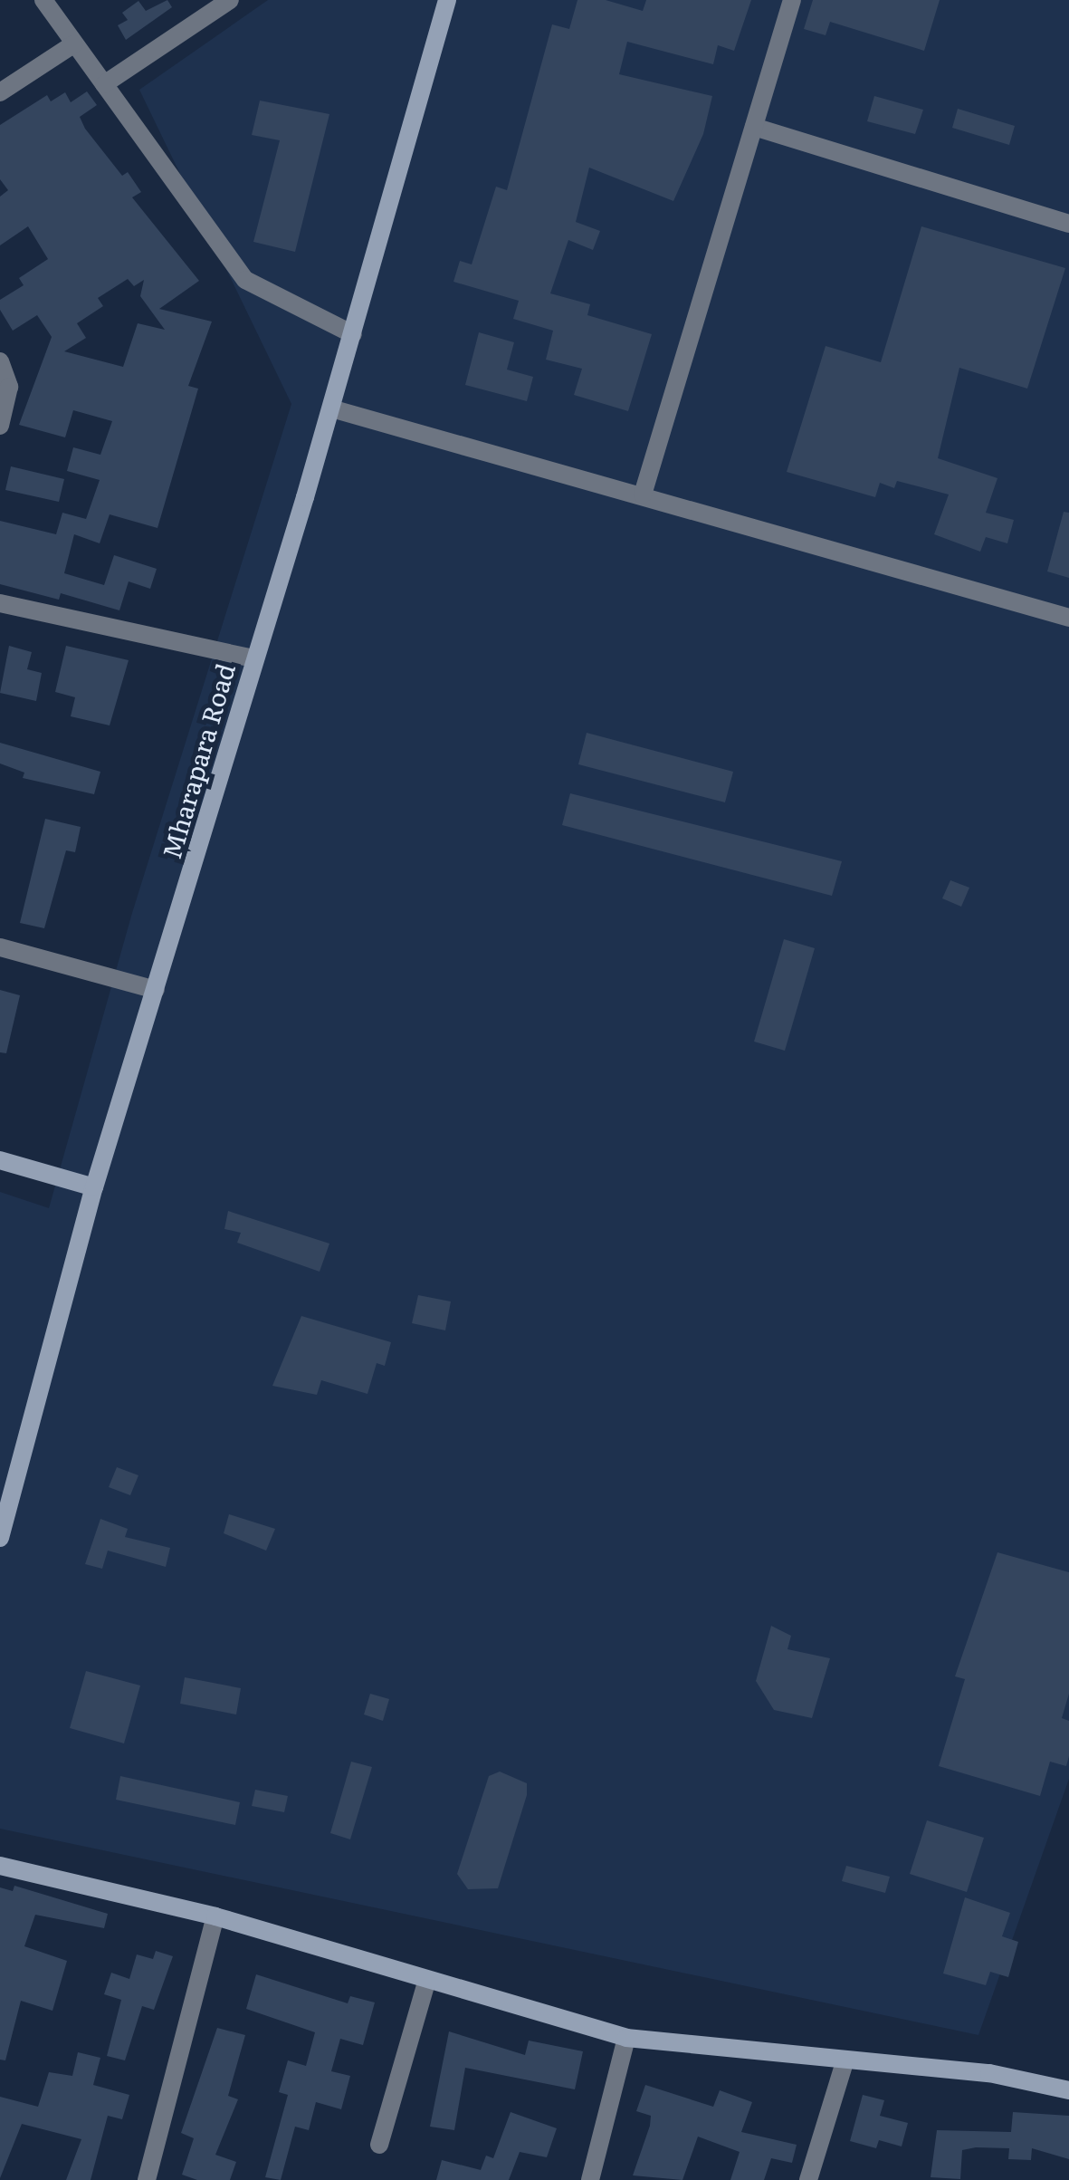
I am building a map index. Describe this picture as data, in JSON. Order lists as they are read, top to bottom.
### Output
{
  "streets": {
    "main road": ["Mharapara Road"]
  }
}
